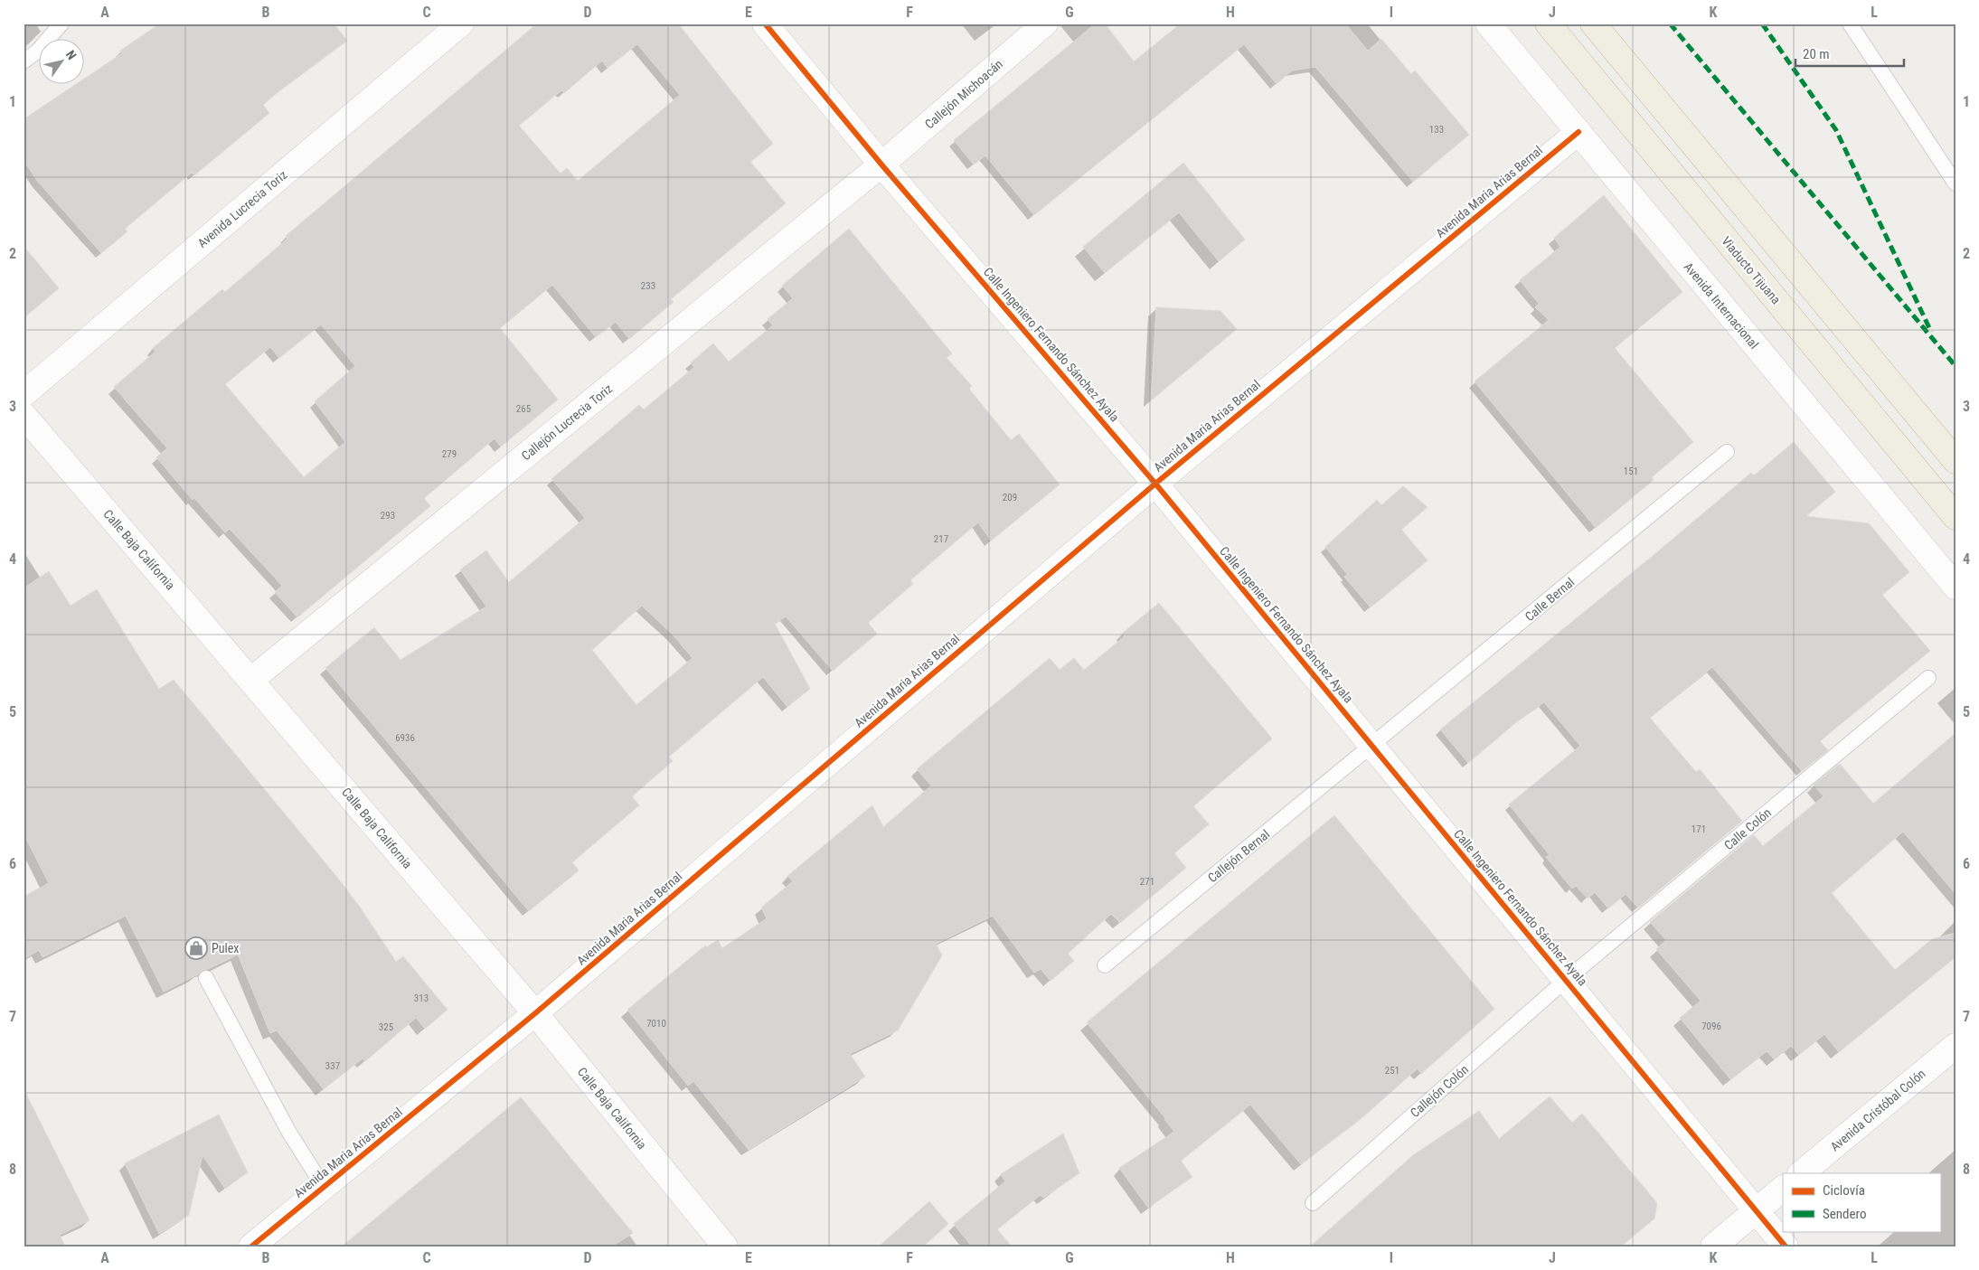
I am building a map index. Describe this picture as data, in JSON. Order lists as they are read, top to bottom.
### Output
{
  "streets": {
    "highway": ["Viaducto Tijuana"],
    "street": [
      "Callejón Michoacán",
      "Avenida Maria Arias Bernal",
      "Avenida Lucrecia Toriz",
      "Avenida Internacional",
      "Calle Ingeniero Fernando Sánchez Ayala",
      "Callejón Lucrecia Toriz",
      "Calle Baja California",
      "Avenida Cristóbal Colón"
    ],
    "lane": [
      "Calle Bernal",
      "Calle Colón",
      "Callejón Bernal",
      "Callejón Colón"
    ]
  },
  "crossings": [
    ["Callejón Michoacán", "Calle Ingeniero Fernando Sánchez Ayala"],
    ["Callejón Michoacán", "Callejón Lucrecia Toriz"],
    ["Avenida Maria Arias Bernal", "Avenida Internacional"],
    ["Avenida Maria Arias Bernal", "Calle Ingeniero Fernando Sánchez Ayala"],
    ["Avenida Maria Arias Bernal", "Calle Baja California"],
    ["Calle Ingeniero Fernando Sánchez Ayala", "Callejón Lucrecia Toriz"],
    ["Calle Ingeniero Fernando Sánchez Ayala", "Calle Bernal"],
    ["Calle Ingeniero Fernando Sánchez Ayala", "Calle Colón"],
    ["Calle Ingeniero Fernando Sánchez Ayala", "Callejón Bernal"],
    ["Calle Ingeniero Fernando Sánchez Ayala", "Callejón Colón"],
    ["Callejón Lucrecia Toriz", "Calle Baja California"],
    ["Calle Bernal", "Callejón Bernal"],
    ["Calle Colón", "Callejón Colón"]
  ],
  "places": {
    "shop": ["Pulex"]
  },
  "house_numbers": [
    "133",
    "233",
    "265",
    "279",
    "151",
    "209",
    "293",
    "217",
    "6936",
    "171",
    "271",
    "313",
    "7010",
    "7096",
    "325",
    "337",
    "251"
  ],
  "legend": ["Ciclovía", "Sendero"],
  "scale_bar": "20 m",
  "north": "top right",
  "grid": {
    "columns": [
      "A",
      "B",
      "C",
      "D",
      "E",
      "F",
      "G",
      "H",
      "I",
      "J",
      "K",
      "L"
    ],
    "rows": [
      "1",
      "2",
      "3",
      "4",
      "5",
      "6",
      "7",
      "8"
    ]
  }
}
